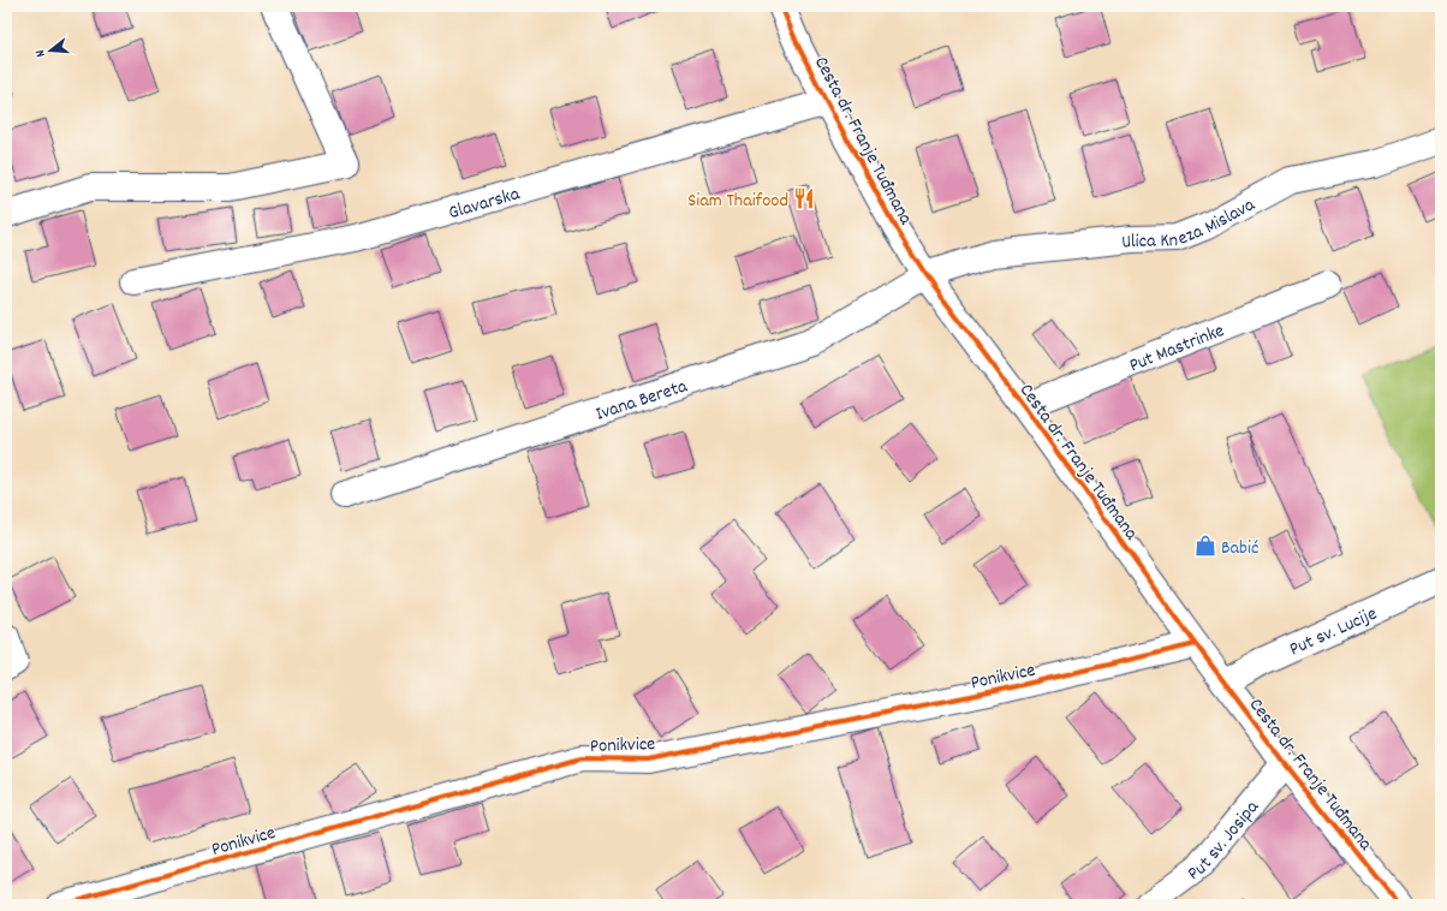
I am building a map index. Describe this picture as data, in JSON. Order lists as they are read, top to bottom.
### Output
{
  "streets": {
    "street": [
      "Cesta dr. Franje Tuđmana",
      "Glavarska",
      "Ulica Kneza Mislava",
      "Put Mastrinke",
      "Ivana Bereta",
      "Put sv. Lucije",
      "Ponikvice",
      "Put sv. Josipa"
    ]
  },
  "crossings": [
    ["Cesta dr. Franje Tuđmana", "Glavarska"],
    ["Cesta dr. Franje Tuđmana", "Ulica Kneza Mislava"],
    ["Cesta dr. Franje Tuđmana", "Put Mastrinke"],
    ["Cesta dr. Franje Tuđmana", "Ivana Bereta"],
    ["Cesta dr. Franje Tuđmana", "Put sv. Lucije"],
    ["Cesta dr. Franje Tuđmana", "Ponikvice"],
    ["Cesta dr. Franje Tuđmana", "Put sv. Josipa"],
    ["Ulica Kneza Mislava", "Ivana Bereta"]
  ],
  "places": {
    "restaurant": ["Siam Thaifood"],
    "shop": ["Babić"]
  },
  "north": "left"
}
